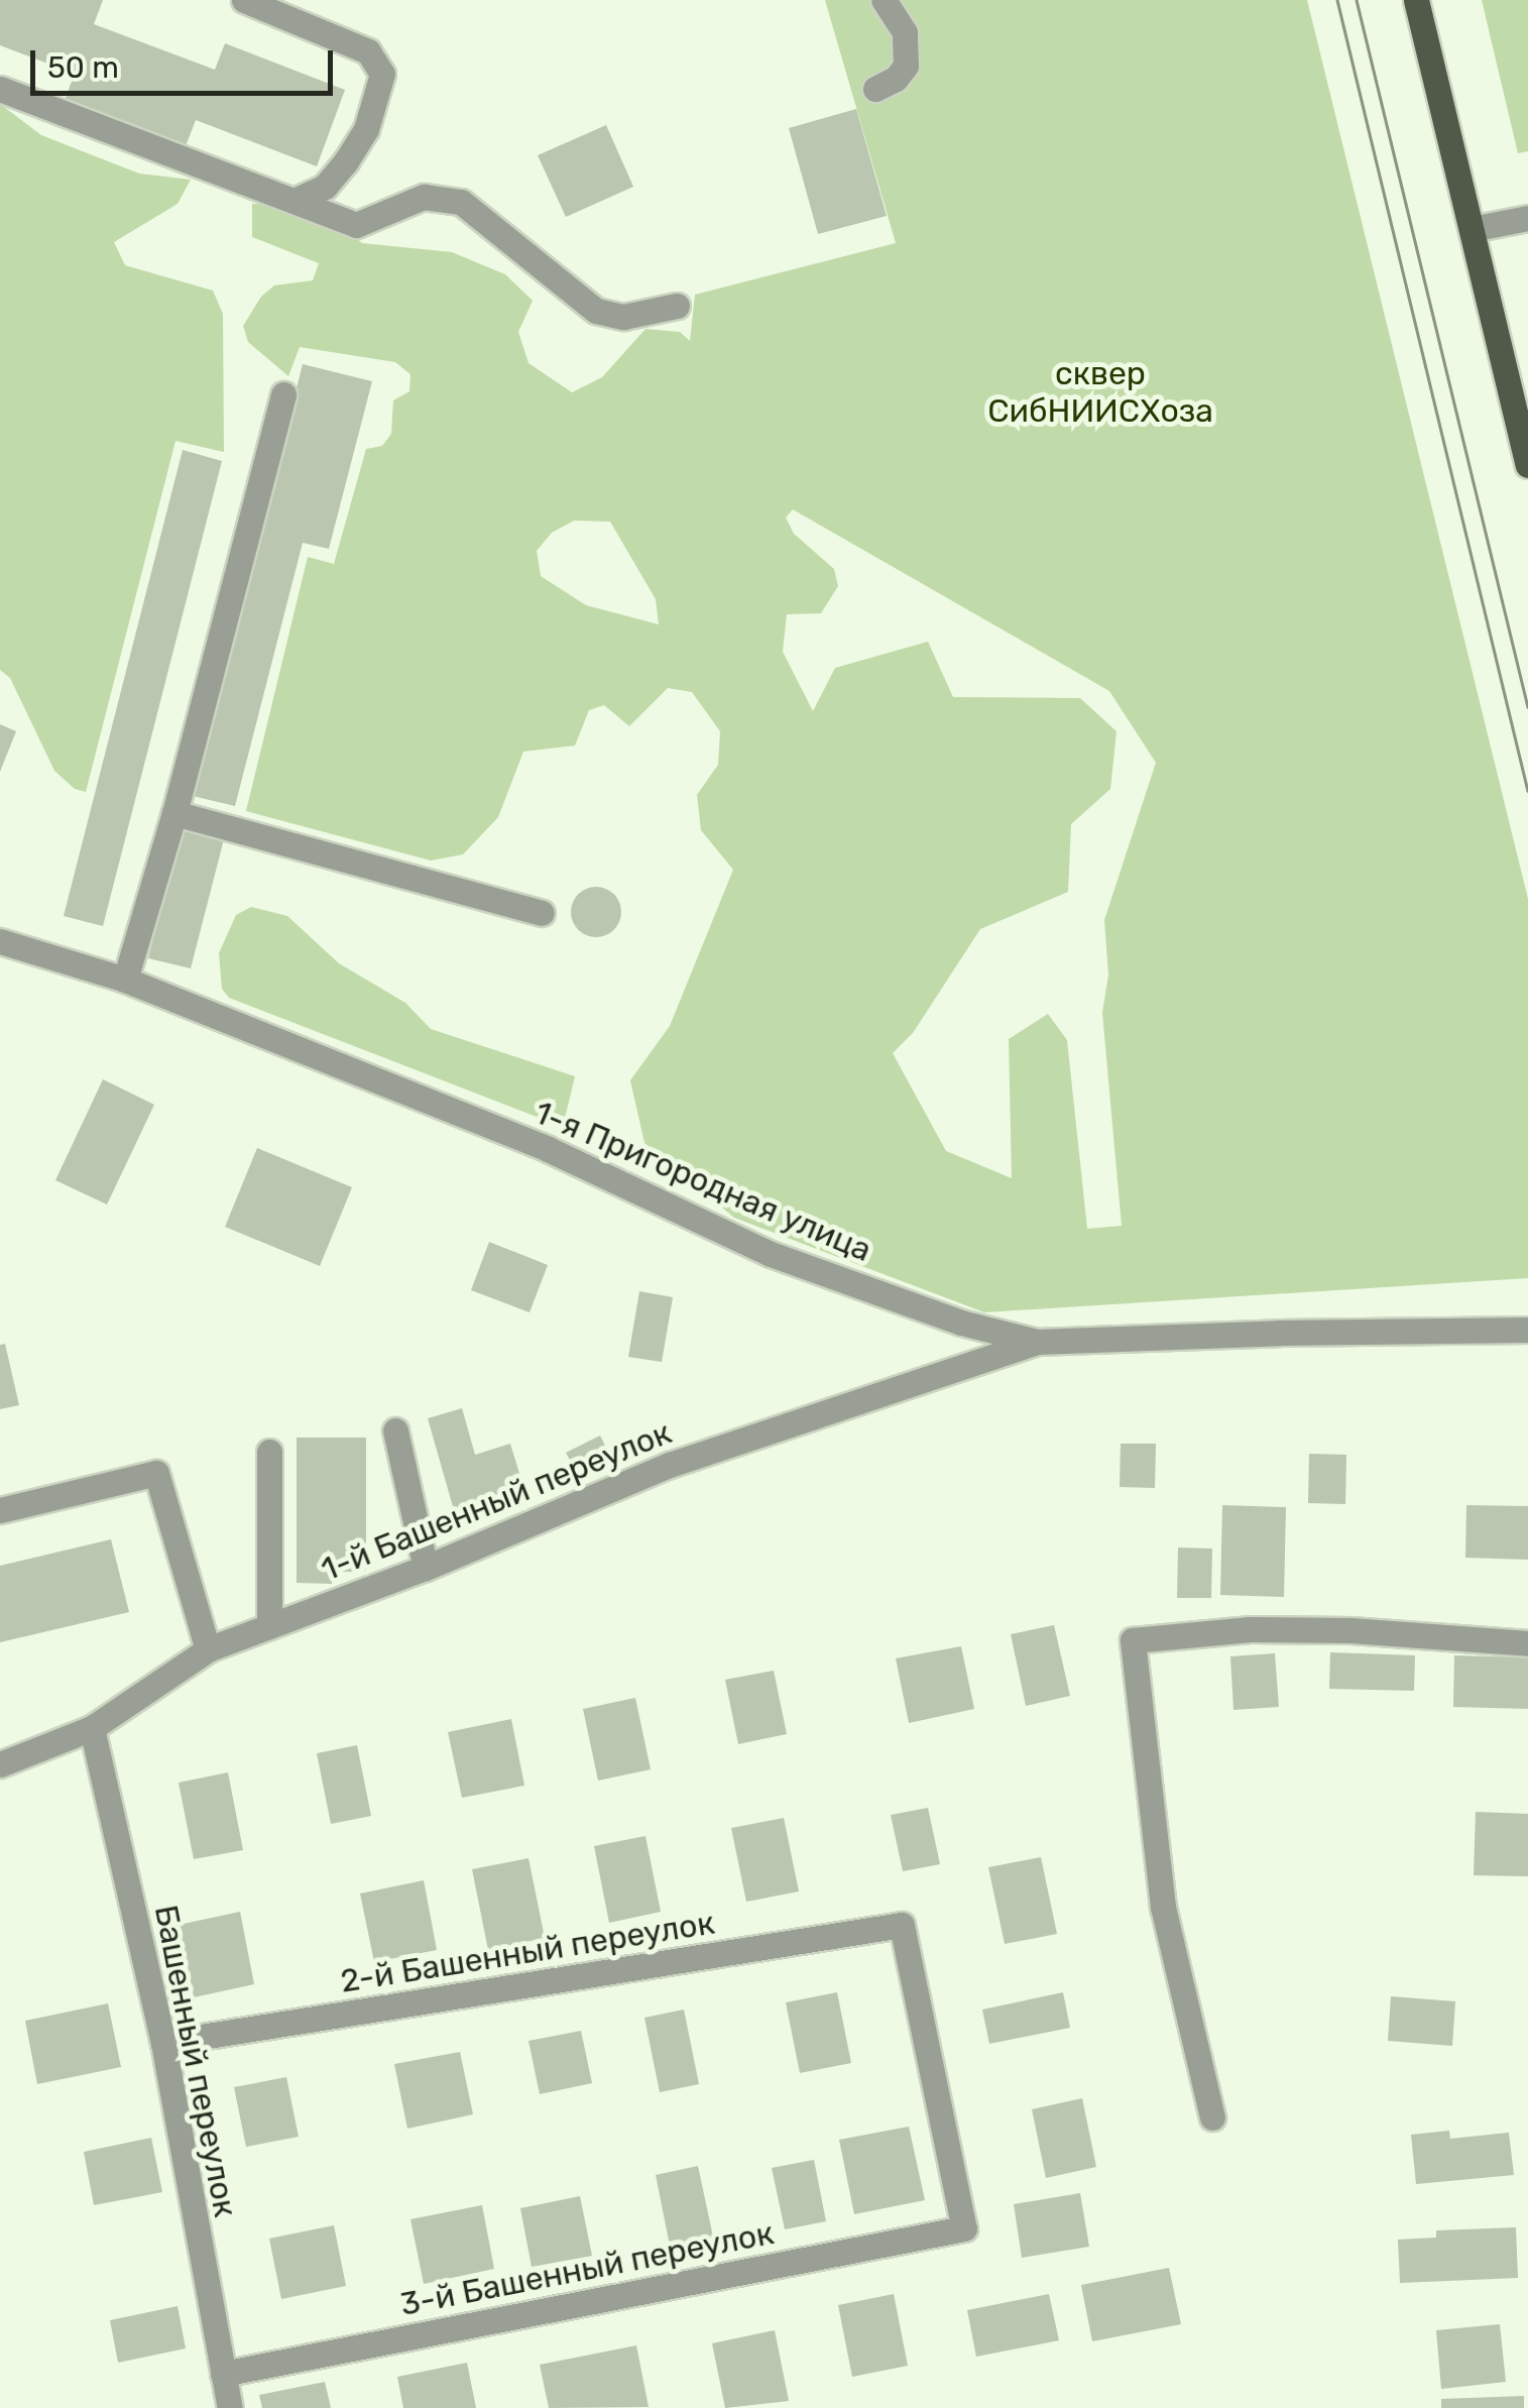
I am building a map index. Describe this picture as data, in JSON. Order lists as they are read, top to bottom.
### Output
{
  "streets": {
    "street": [
      "1-я Пригородная улица",
      "1-й Башенный переулок",
      "2-й Башенный переулок",
      "Башенный переулок",
      "3-й Башенный переулок"
    ]
  },
  "crossings": [
    ["1-я Пригородная улица", "1-й Башенный переулок"],
    ["1-й Башенный переулок", "Башенный переулок"],
    ["2-й Башенный переулок", "Башенный переулок"],
    ["2-й Башенный переулок", "3-й Башенный переулок"],
    ["Башенный переулок", "3-й Башенный переулок"]
  ],
  "parks": ["сквер СибНИИСХоза"],
  "scale_bar": "50 m"
}
